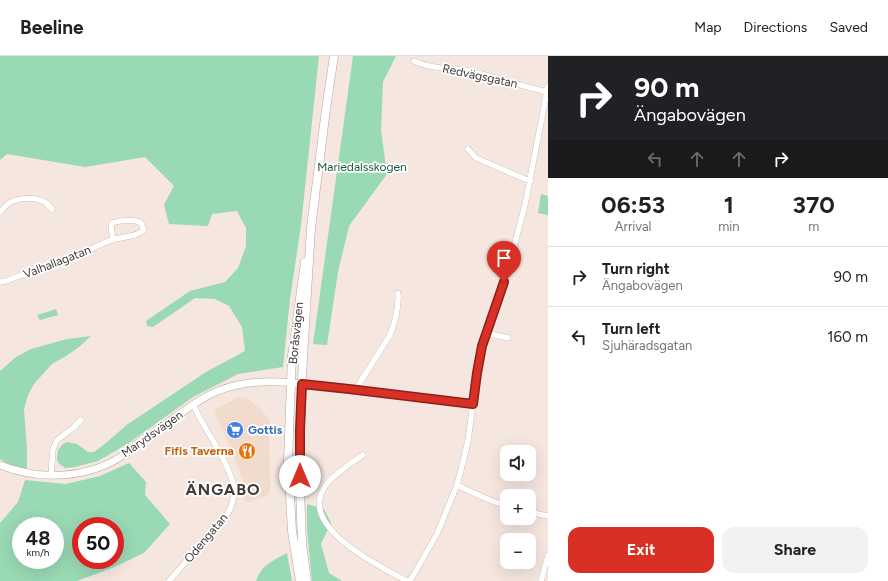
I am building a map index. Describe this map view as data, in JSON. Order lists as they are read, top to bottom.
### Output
{
  "streets": {
    "main road": ["Boråsvägen"],
    "street": [
      "Redvägsgatan",
      "Valhallagatan",
      "Marydsvägen",
      "Odengatan"
    ]
  },
  "crossings": [
    ["Boråsvägen", "Marydsvägen"],
    ["Marydsvägen", "Odengatan"]
  ],
  "districts": ["ÄNGABO"],
  "parks": ["Mariedalsskogen"],
  "places": {
    "supermarket": ["Gottis"],
    "restaurant": ["Fifis Taverna"]
  },
  "page": {
    "header": "Beeline",
    "nav": ["Map", "Directions", "Saved"],
    "turn": ["90 m", "Ängabovägen"],
    "eta": [
      "06:53",
      "Arrival",
      "1",
      "min",
      "370",
      "m"
    ],
    "list": [
      {
        "name": "Turn right",
        "note": "Ängabovägen",
        "value": "90 m"
      },
      {
        "name": "Turn left",
        "note": "Sjuhäradsgatan",
        "value": "160 m"
      }
    ],
    "map_buttons": ["+", "−"],
    "speed": "48 km/h",
    "limit": "50",
    "buttons": ["Exit", "Share"]
  }
}
